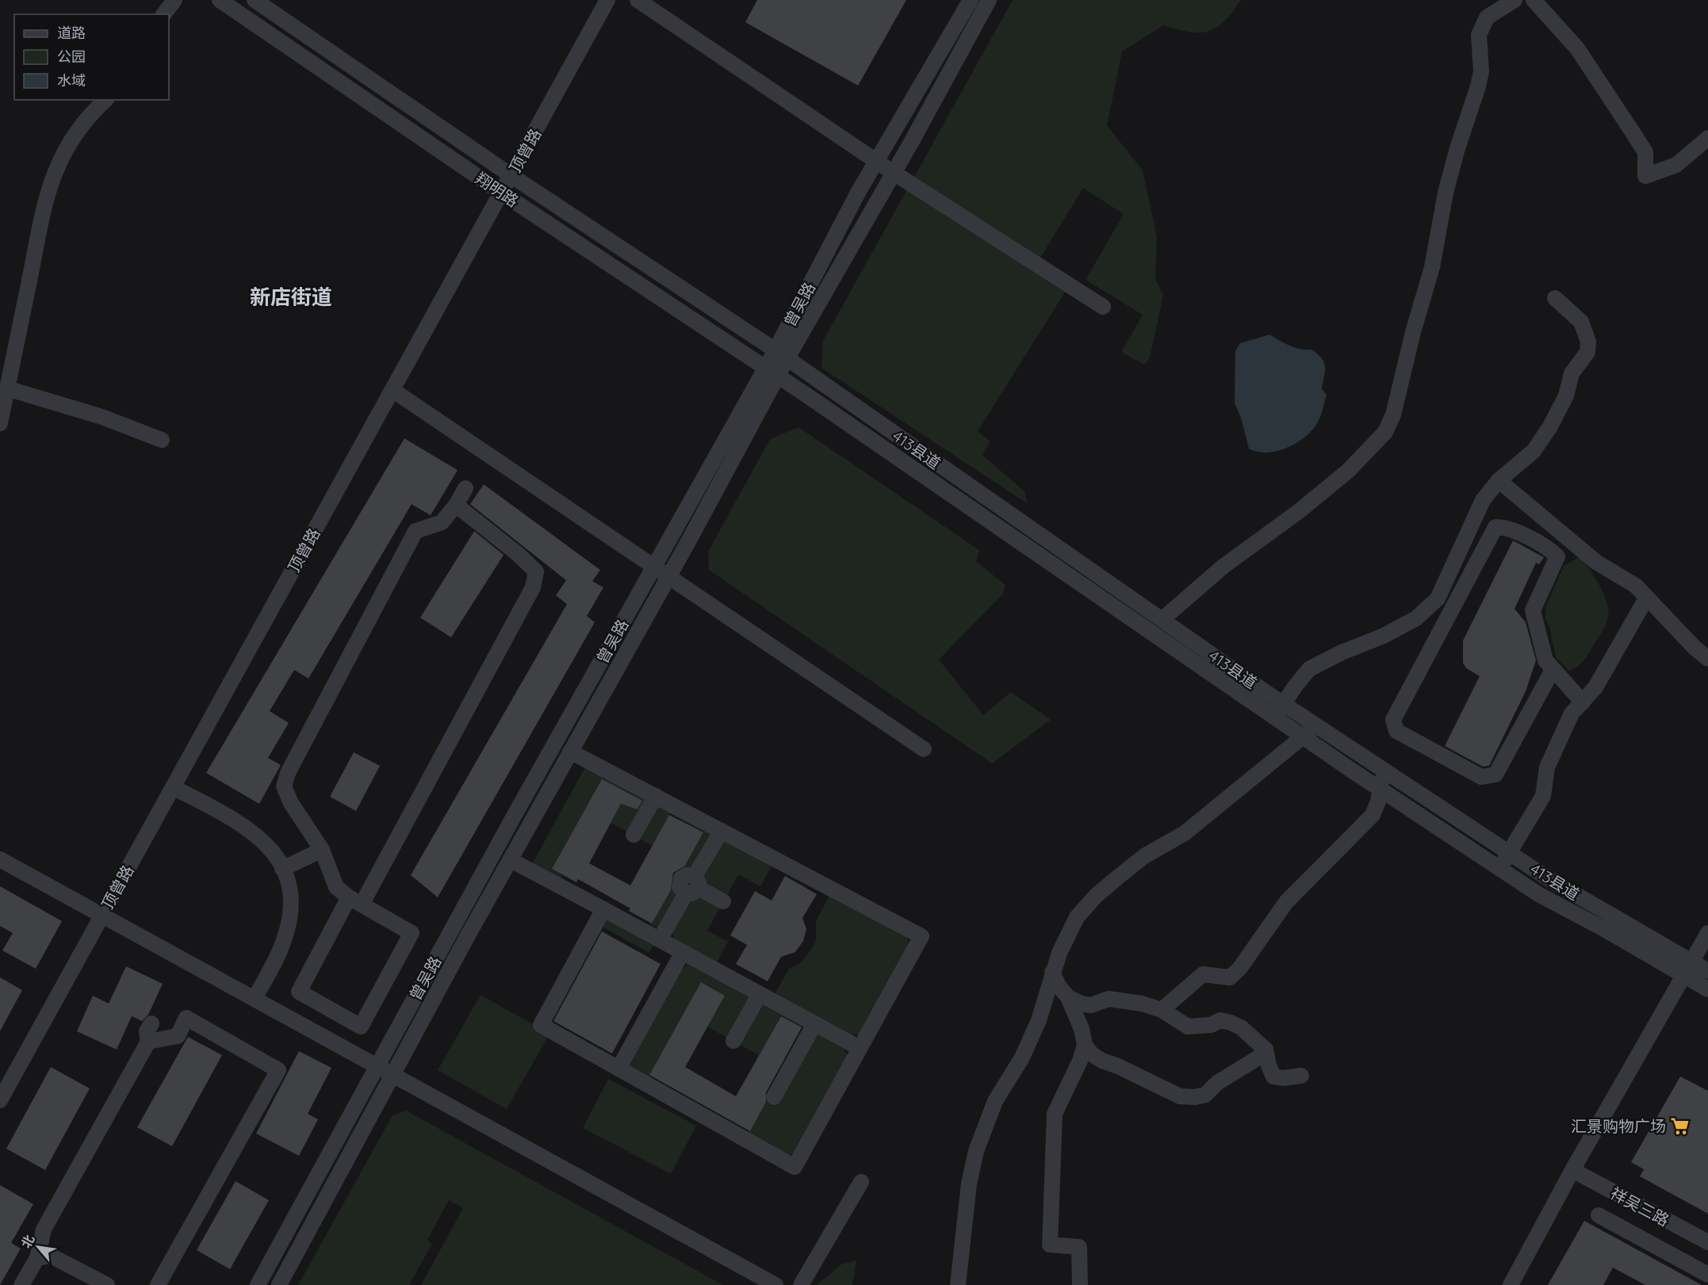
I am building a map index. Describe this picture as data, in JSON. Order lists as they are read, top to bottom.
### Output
{
  "streets": {
    "street": [
      "顶曾路",
      "翔明路",
      "曾吴路",
      "413县道",
      "祥吴三路"
    ]
  },
  "crossings": [
    ["顶曾路", "翔明路"],
    ["翔明路", "曾吴路"],
    ["翔明路", "413县道"],
    ["曾吴路", "413县道"]
  ],
  "districts": ["新店街道"],
  "places": {
    "supermarket": ["汇景购物广场"]
  },
  "legend": ["道路", "公园", "水域"],
  "north": "top left"
}
